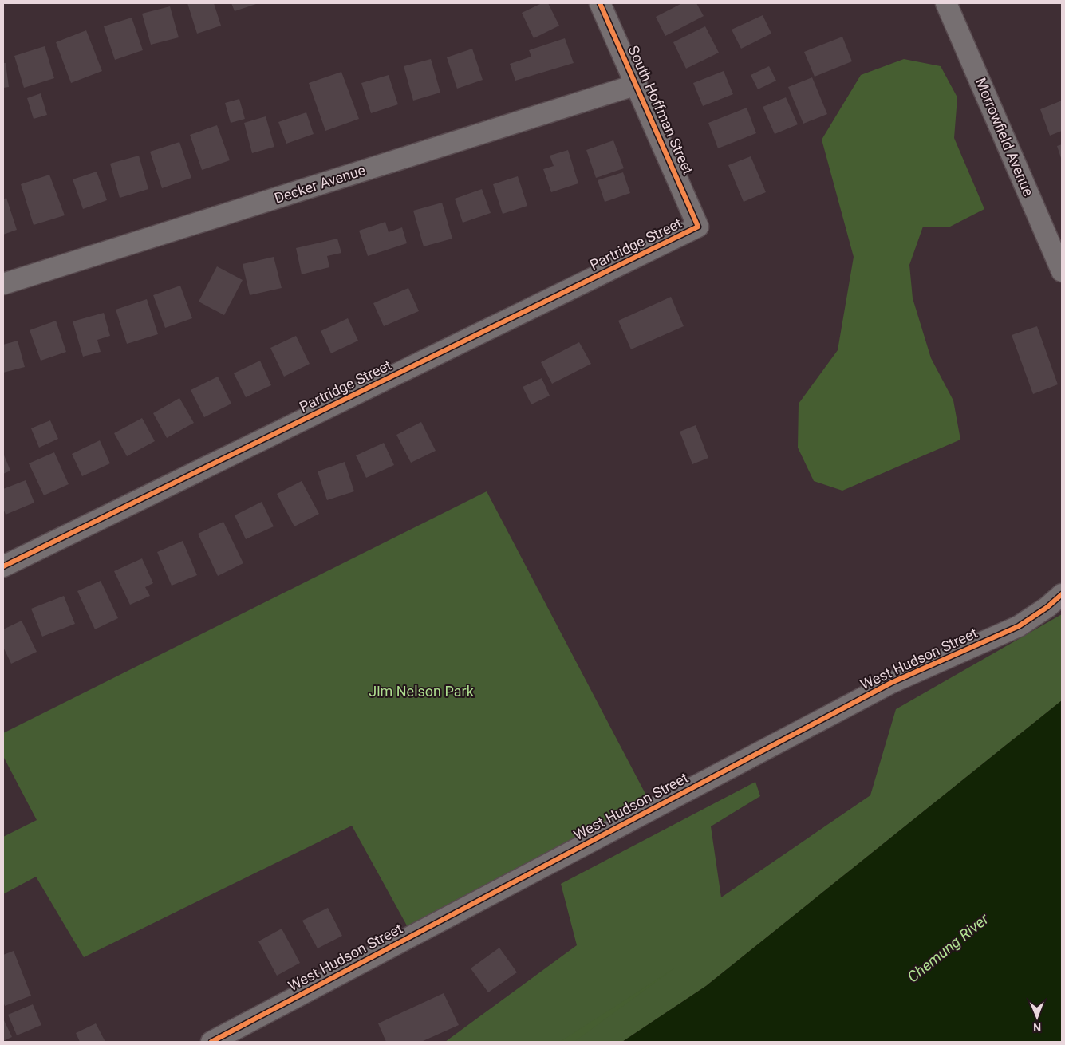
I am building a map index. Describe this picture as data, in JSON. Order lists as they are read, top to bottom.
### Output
{
  "streets": {
    "street": [
      "South Hoffman Street",
      "Morrowfield Avenue",
      "Decker Avenue",
      "Partridge Street",
      "West Hudson Street"
    ]
  },
  "crossings": [
    ["South Hoffman Street", "Decker Avenue"],
    ["South Hoffman Street", "Partridge Street"]
  ],
  "water": ["Chemung River"],
  "parks": ["Jim Nelson Park"],
  "north": "bottom"
}
